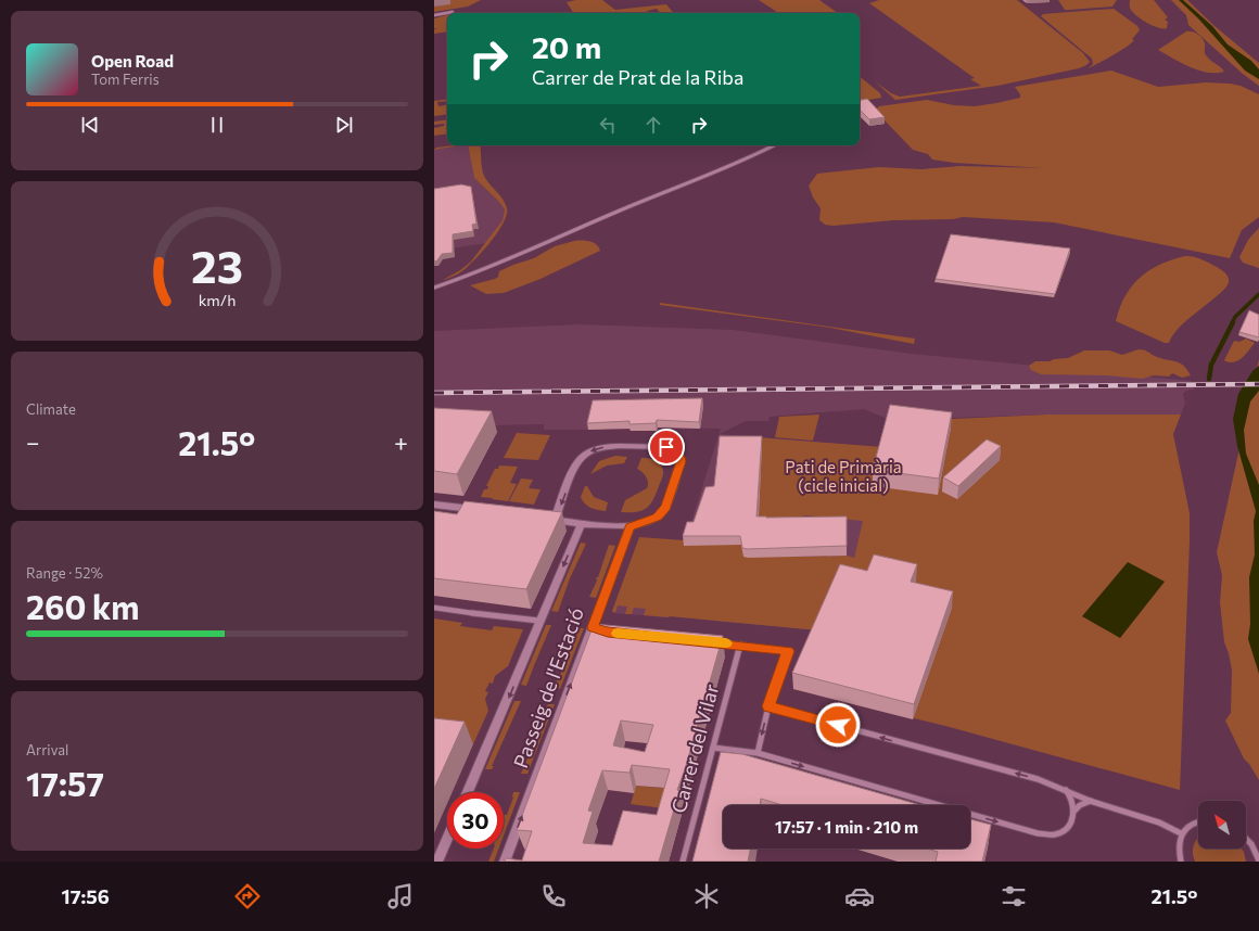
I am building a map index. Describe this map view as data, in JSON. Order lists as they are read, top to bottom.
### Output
{
  "streets": {
    "street": ["Passeig de l'Estació", "Carrer del Vilar"]
  },
  "parks": ["Pati de Primària (cicle inicial)"],
  "north": "top left",
  "page": {
    "turn": ["20 m", "Carrer de Prat de la Riba"],
    "song": ["Open Road", "Tom Ferris"],
    "tile": [
      "Climate",
      ["Range · 52%", "260 km"],
      ["Arrival", "17:57"]
    ],
    "heat": ["−", "21.5°", "+"],
    "limit": "30",
    "trip": "17:57 · 1 min · 210 m",
    "tabs": ["17:56", "21.5°"],
    "gauge": ["23", "km/h"]
  }
}
